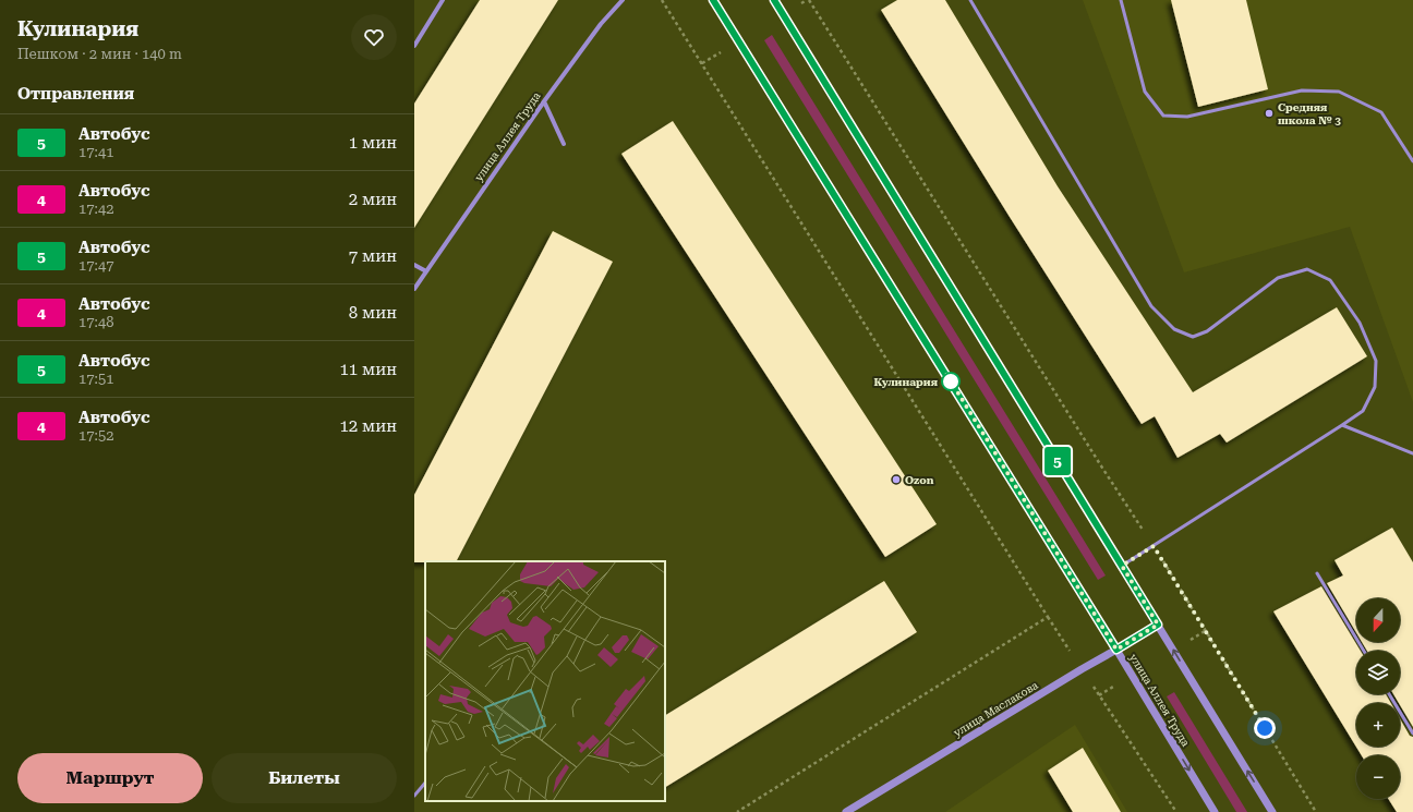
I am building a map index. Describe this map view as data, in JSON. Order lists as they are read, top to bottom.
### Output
{
  "streets": {
    "street": ["улица Аллея Труда", "улица Маслакова"]
  },
  "crossings": [
    ["улица Аллея Труда", "улица Маслакова"]
  ],
  "places": ["Средняя школа № 3", "Кулинария", "Ozon"],
  "lines": ["bus line 5"],
  "north": "bottom",
  "page": {
    "heading": [
      ["Кулинария", "Пешком · 2 мин · 140 m"],
      "Отправления"
    ],
    "on_map": "5",
    "list": [
      {
        "mark": "5",
        "name": "Автобус",
        "note": "17:41",
        "value": "1 мин"
      },
      {
        "mark": "4",
        "name": "Автобус",
        "note": "17:42",
        "value": "2 мин"
      },
      {
        "mark": "5",
        "name": "Автобус",
        "note": "17:47",
        "value": "7 мин"
      },
      {
        "mark": "4",
        "name": "Автобус",
        "note": "17:48",
        "value": "8 мин"
      },
      {
        "mark": "5",
        "name": "Автобус",
        "note": "17:51",
        "value": "11 мин"
      },
      {
        "mark": "4",
        "name": "Автобус",
        "note": "17:52",
        "value": "12 мин"
      }
    ],
    "map_buttons": ["+", "−"],
    "buttons": ["Маршрут", "Билеты"]
  }
}
